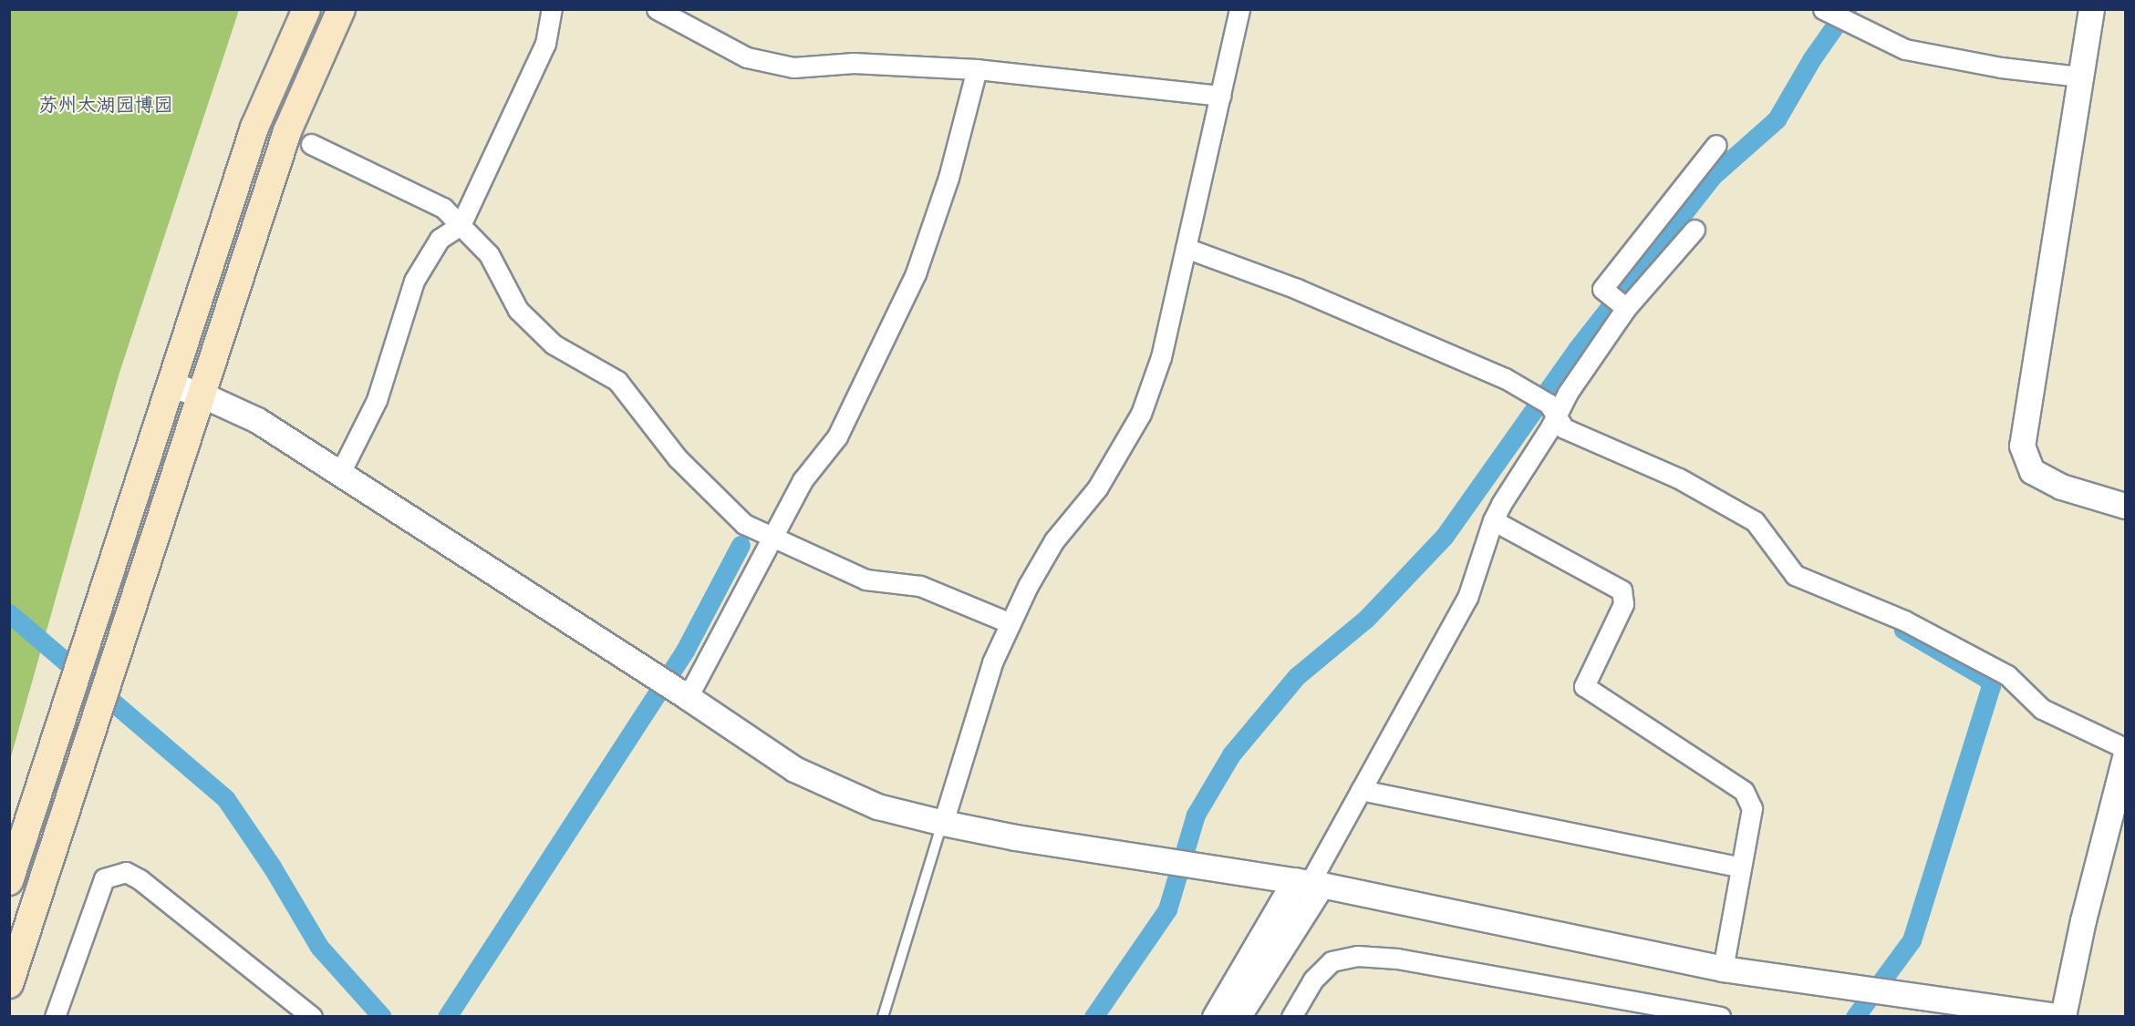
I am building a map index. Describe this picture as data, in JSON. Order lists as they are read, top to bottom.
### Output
{
  "parks": ["苏州太湖园博园"]
}
